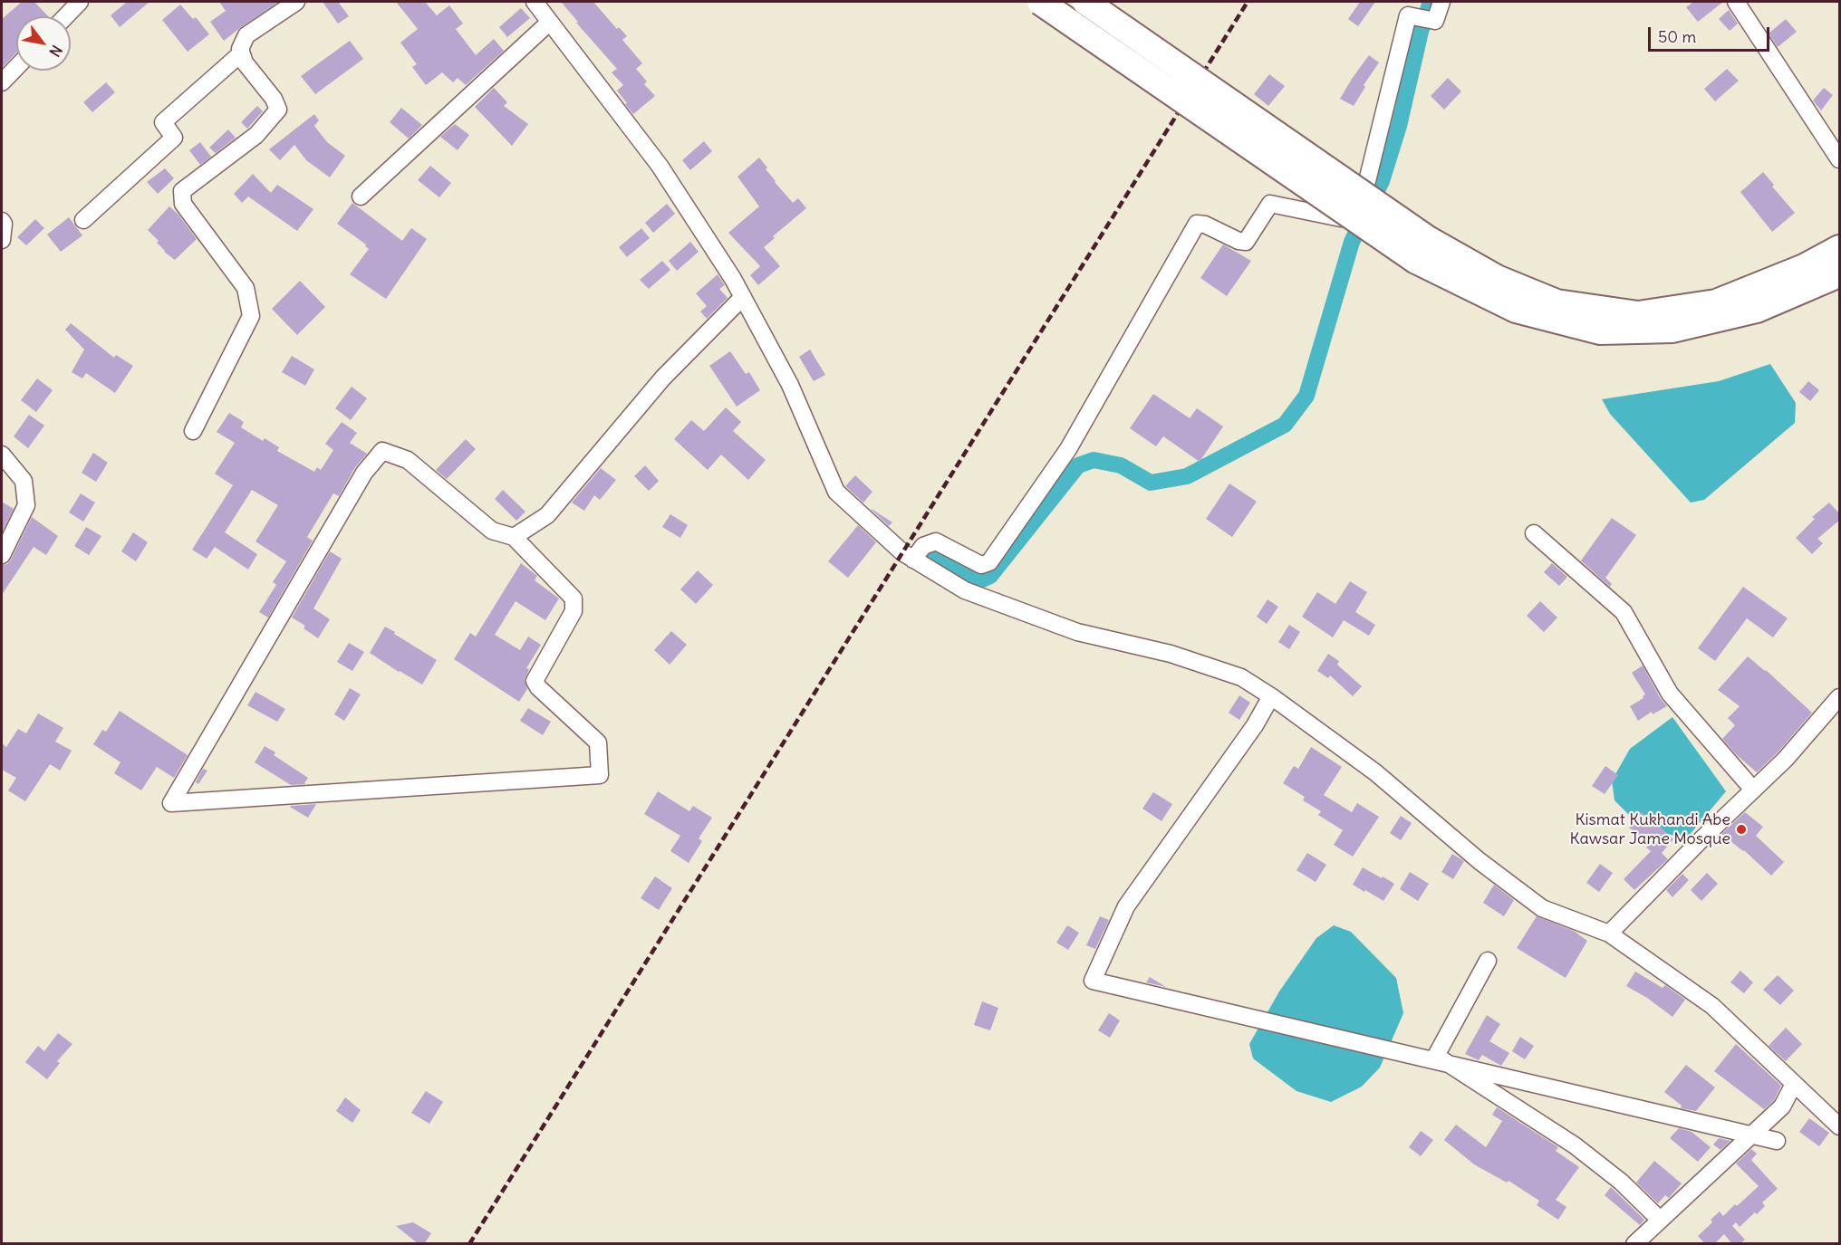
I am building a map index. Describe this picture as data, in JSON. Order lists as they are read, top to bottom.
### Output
{
  "places": ["Kismat Kukhandi Abe Kawsar Jame Mosque"],
  "scale_bar": "50 m",
  "north": "bottom right"
}
